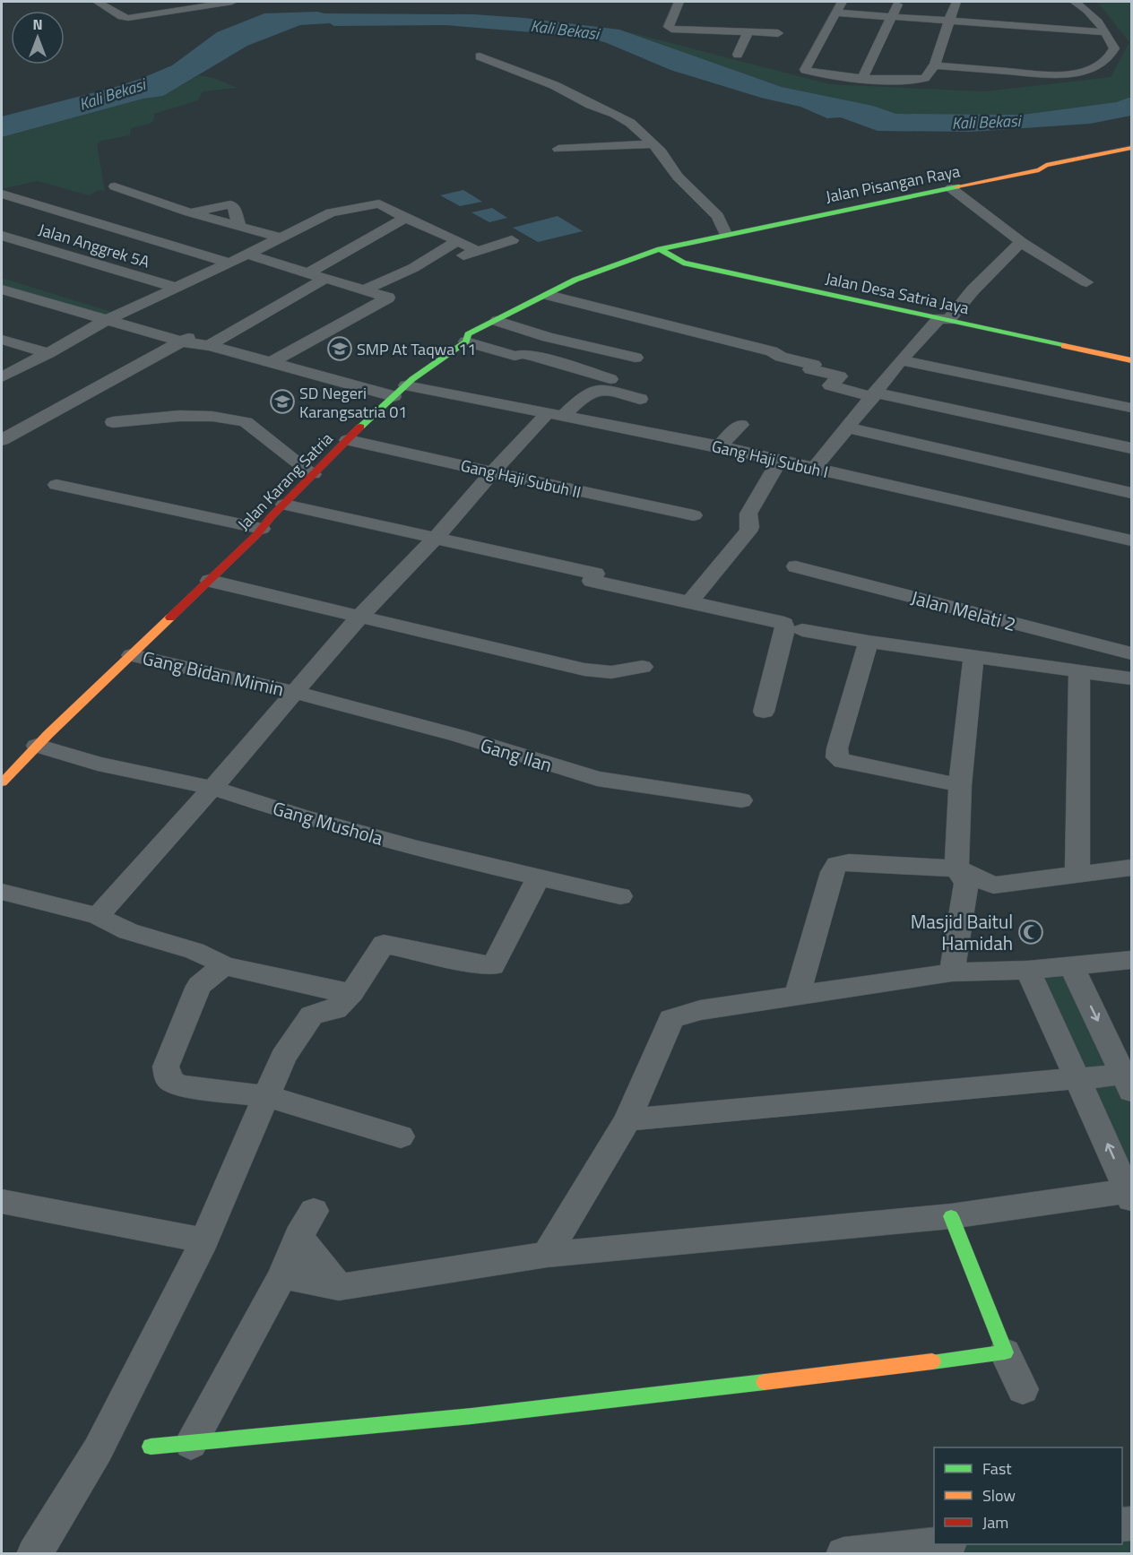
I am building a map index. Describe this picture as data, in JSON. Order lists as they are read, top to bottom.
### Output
{
  "streets": {
    "street": [
      "Jalan Pisangan Raya",
      "Jalan Anggrek 5A",
      "Jalan Desa Satria Jaya",
      "Gang Haji Subuh I",
      "Gang Haji Subuh II",
      "Jalan Karang Satria",
      "Jalan Melati 2",
      "Gang Bidan Mimin",
      "Gang Ilan",
      "Gang Mushola"
    ]
  },
  "crossings": [
    ["Jalan Pisangan Raya", "Jalan Desa Satria Jaya"],
    ["Jalan Pisangan Raya", "Jalan Karang Satria"],
    ["Jalan Desa Satria Jaya", "Jalan Karang Satria"],
    ["Gang Haji Subuh I", "Jalan Karang Satria"],
    ["Gang Haji Subuh II", "Jalan Karang Satria"],
    ["Jalan Karang Satria", "Gang Bidan Mimin"],
    ["Jalan Karang Satria", "Gang Mushola"],
    ["Gang Bidan Mimin", "Gang Ilan"]
  ],
  "water": ["Kali Bekasi"],
  "places": {
    "school or university": ["SMP At Taqwa 11", "SD Negeri Karangsatria 01"],
    "mosque": ["Masjid Baitul Hamidah"]
  },
  "legend": ["Fast", "Slow", "Jam"],
  "north": "top"
}
